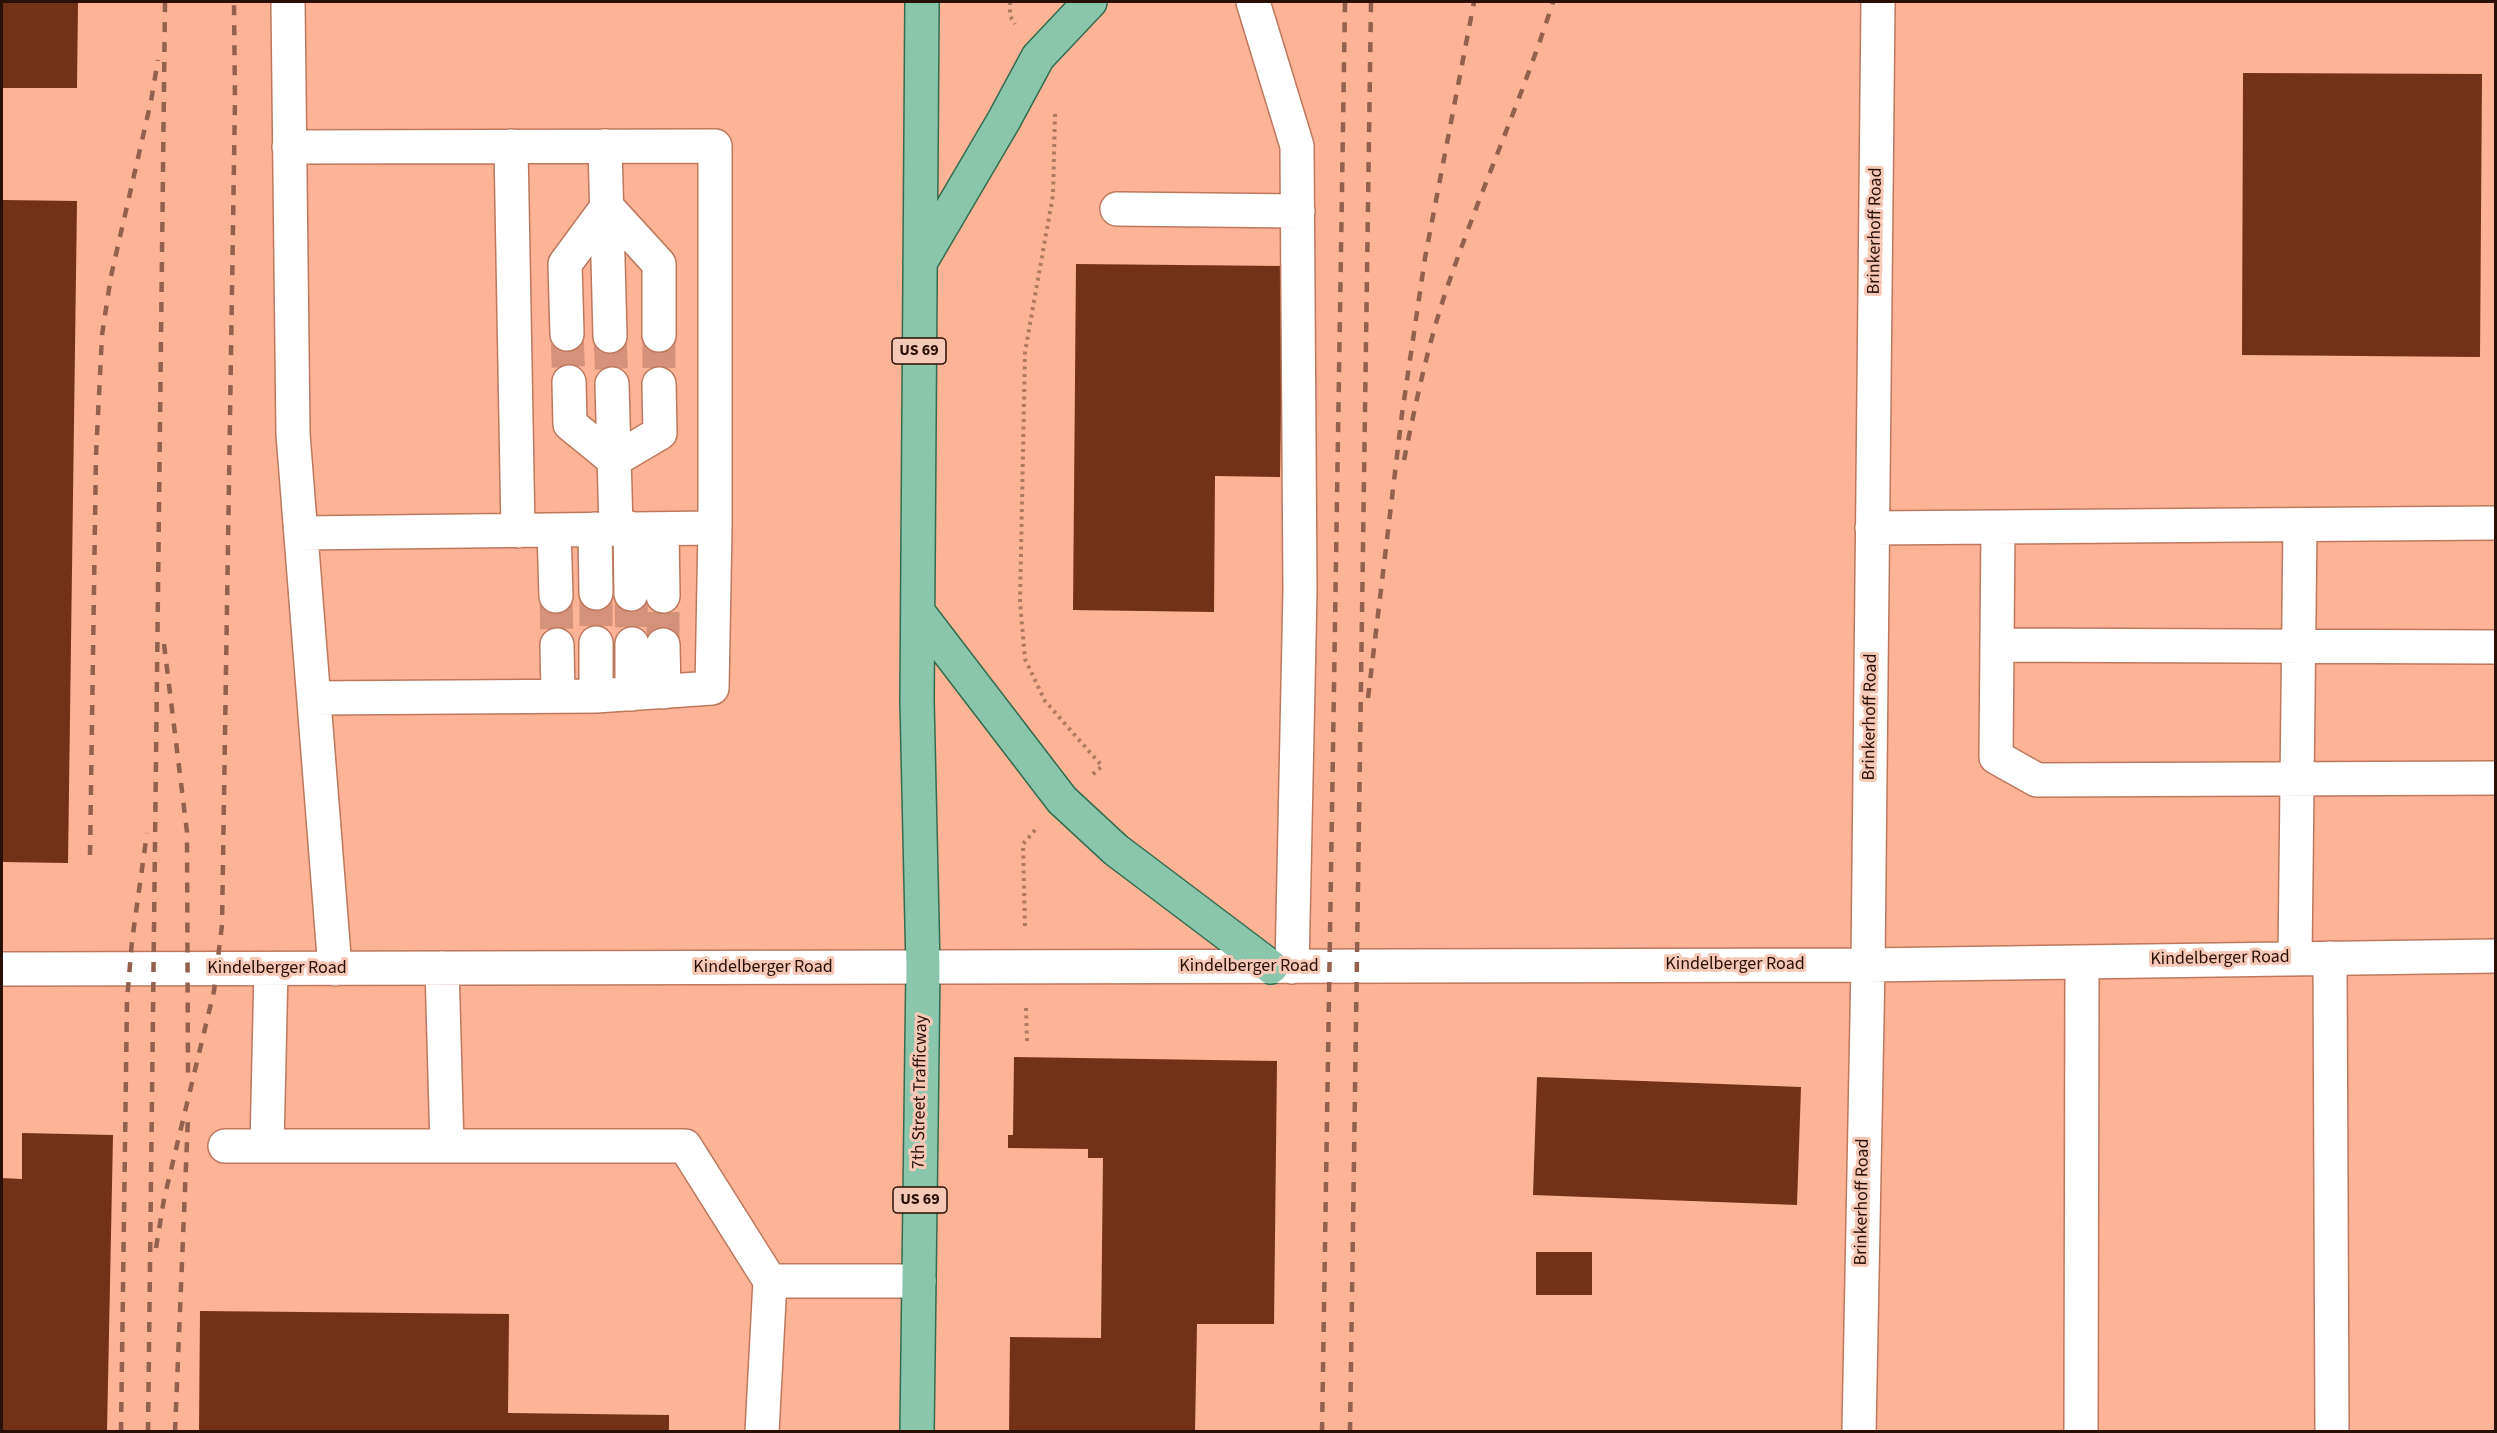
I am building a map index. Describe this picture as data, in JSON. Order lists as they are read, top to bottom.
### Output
{
  "streets": {
    "main road": ["US 69", "7th Street Trafficway"],
    "street": ["Brinkerhoff Road", "Kindelberger Road"]
  },
  "crossings": [
    ["Brinkerhoff Road", "Kindelberger Road"],
    ["US 69", "Kindelberger Road"],
    ["US 69", "7th Street Trafficway"],
    ["Kindelberger Road", "7th Street Trafficway"]
  ]
}
